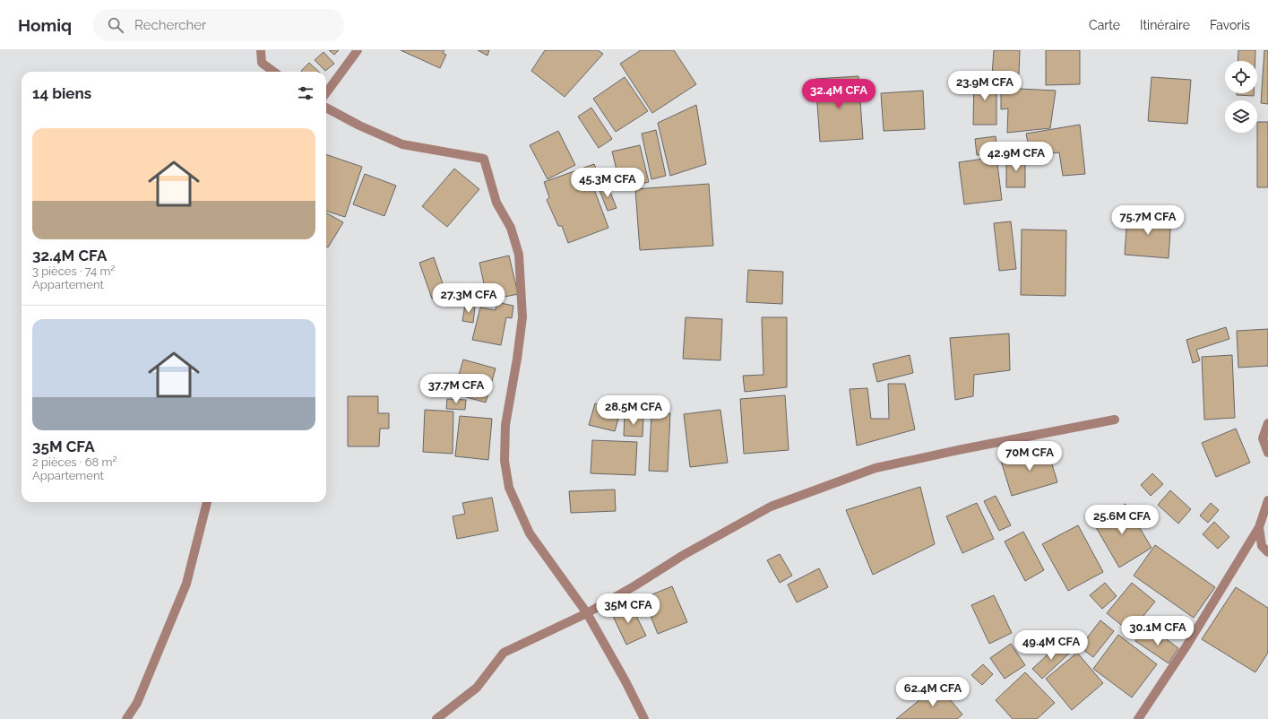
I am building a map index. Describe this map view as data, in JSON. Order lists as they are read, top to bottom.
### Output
{
  "page": {
    "header": "Homiq",
    "search": "Rechercher",
    "nav": ["Carte", "Itinéraire", "Favoris"],
    "price": [
      "23.9M CFA",
      "32.4M CFA",
      "42.9M CFA",
      "45.3M CFA",
      "75.7M CFA",
      "27.3M CFA",
      "37.7M CFA",
      "28.5M CFA",
      "70M CFA",
      "25.6M CFA",
      "35M CFA",
      "30.1M CFA",
      "49.4M CFA",
      "62.4M CFA"
    ],
    "heading": "14 biens",
    "list": [
      {
        "name": "32.4M CFA",
        "note": "3 pièces · 74 m² · Appartement"
      },
      {
        "name": "35M CFA",
        "note": "2 pièces · 68 m² · Appartement"
      }
    ]
  }
}
